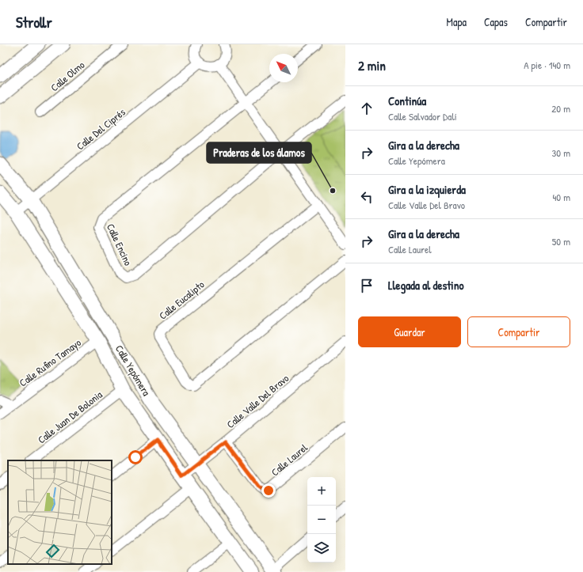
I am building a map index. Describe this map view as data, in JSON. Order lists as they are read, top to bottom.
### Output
{
  "streets": {
    "main road": ["Calle Yepómera"],
    "street": [
      "Calle Olmo",
      "Calle Del Ciprés",
      "Calle Encino",
      "Calle Eucalipto",
      "Calle Rufino Tamayo",
      "Calle Valle Del Bravo",
      "Calle Juan De Bolonia",
      "Calle Laurel"
    ]
  },
  "crossings": [
    ["Calle Del Ciprés", "Calle Yepómera"],
    ["Calle Rufino Tamayo", "Calle Yepómera"],
    ["Calle Yepómera", "Calle Valle Del Bravo"],
    ["Calle Yepómera", "Calle Juan De Bolonia"],
    ["Calle Valle Del Bravo", "Calle Laurel"]
  ],
  "places": ["Praderas de los álamos"],
  "north": "top left",
  "page": {
    "header": "Strollr",
    "nav": ["Mapa", "Capas", "Compartir"],
    "heading": ["2 min", "A pie · 140 m"],
    "list": [
      ["Continúa", "Calle Salvador Dalí", "20 m"],
      ["Gira a la derecha", "Calle Yepómera", "30 m"],
      ["Gira a la izquierda", "Calle Valle Del Bravo", "40 m"],
      ["Gira a la derecha", "Calle Laurel", "50 m"],
      "Llegada al destino"
    ],
    "buttons": ["Guardar", "Compartir"],
    "map_buttons": ["+", "−"]
  }
}
